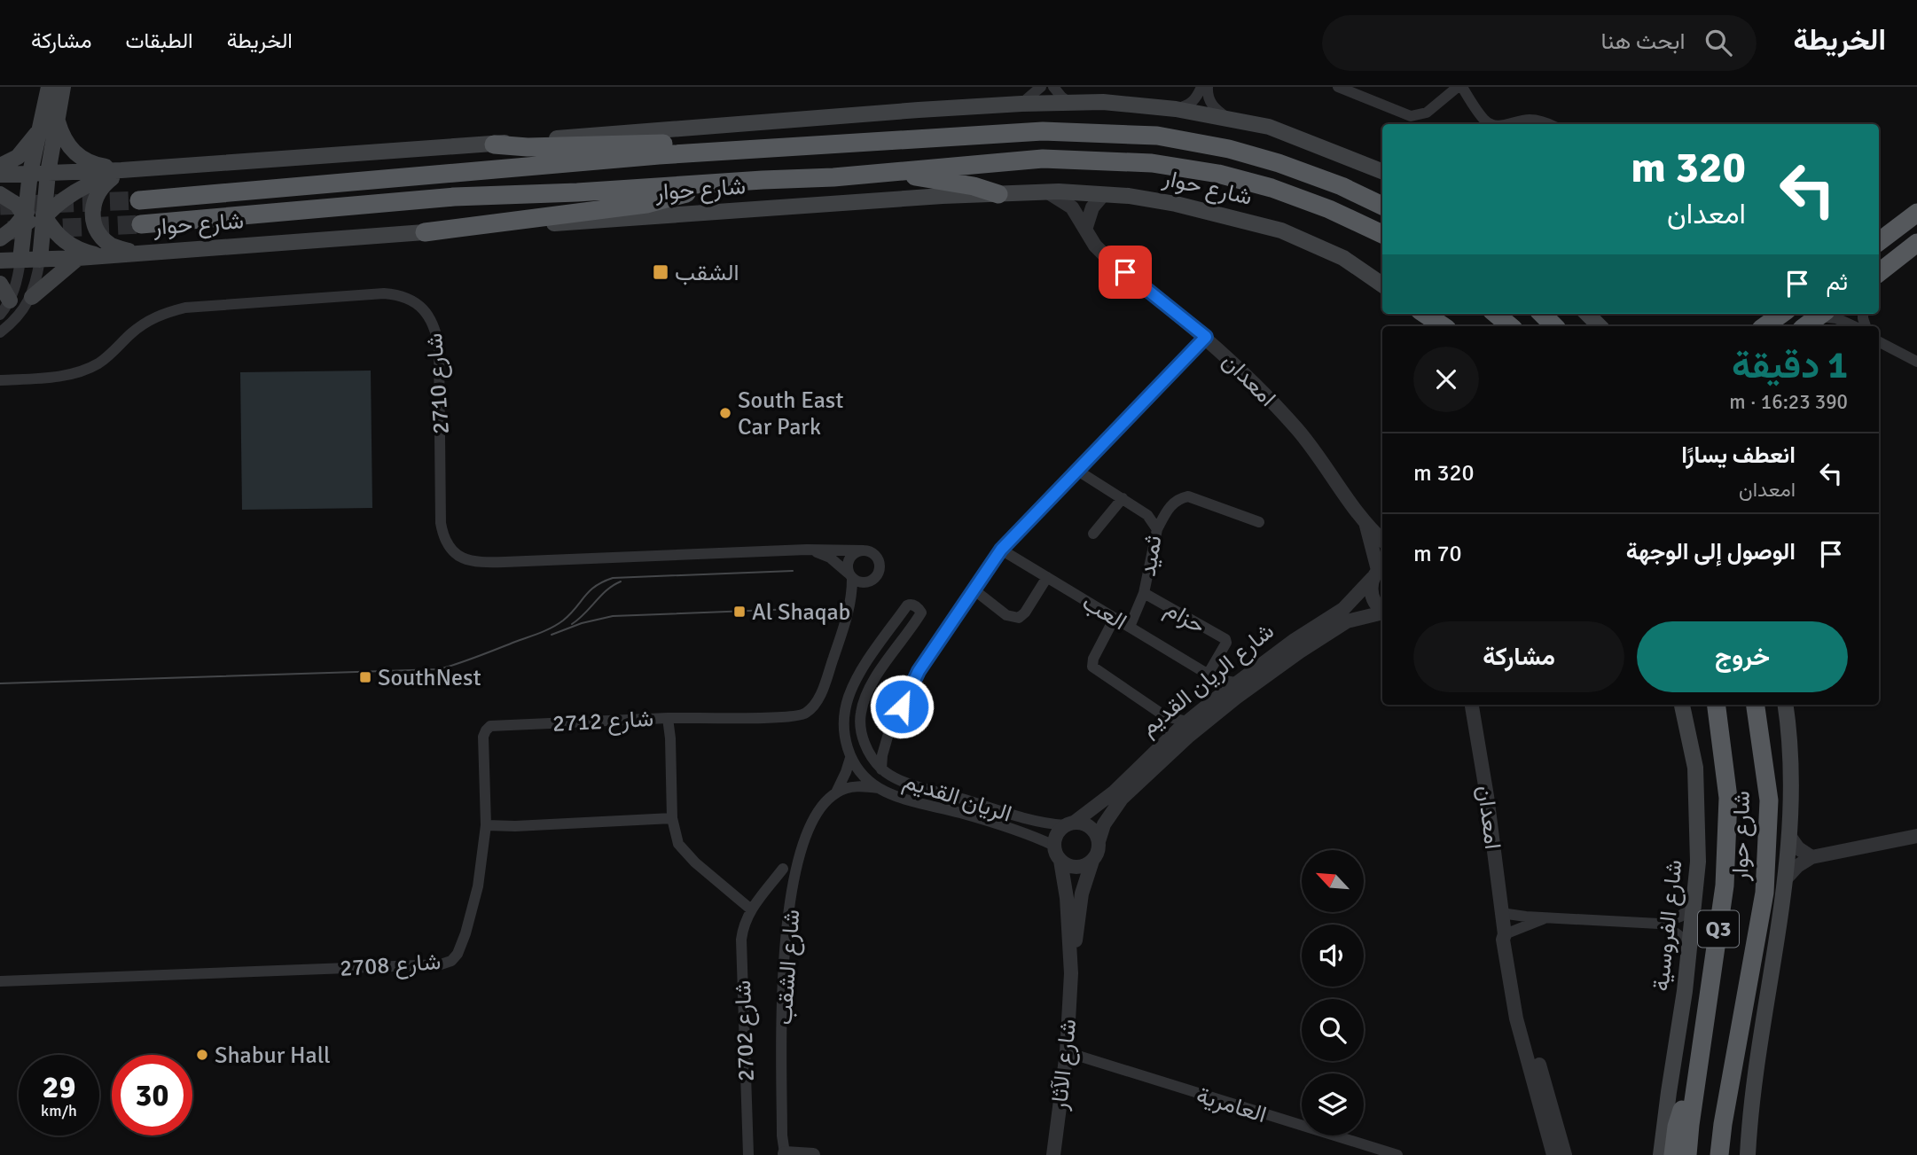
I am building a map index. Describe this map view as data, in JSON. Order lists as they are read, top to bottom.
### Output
{
  "streets": {
    "highway": ["شارع حوار", "Q3"],
    "main road": ["شارع الفروسية"],
    "street": [
      "امعدان",
      "شارع 2710",
      "ثميد",
      "العب",
      "حزام",
      "شارع الريان القديم",
      "شارع 2712",
      "الريان القديم",
      "شارع 2708",
      "شارع الشقب",
      "شارع 2702",
      "شارع الآثار",
      "العامرية"
    ]
  },
  "crossings": [
    ["شارع حوار", "امعدان"],
    ["امعدان", "شارع الريان القديم"],
    ["ثميد", "العب"],
    ["ثميد", "حزام"],
    ["العب", "حزام"],
    ["العب", "شارع الريان القديم"],
    ["شارع الريان القديم", "الريان القديم"],
    ["شارع الريان القديم", "شارع الآثار"],
    ["شارع 2712", "شارع 2708"],
    ["شارع 2712", "شارع 2702"],
    ["الريان القديم", "شارع الشقب"],
    ["الريان القديم", "شارع الآثار"],
    ["شارع الآثار", "العامرية"]
  ],
  "places": {
    "transit": ["الشقب", "Al Shaqab", "SouthNest"],
    "other": ["South East Car Park", "Shabur Hall"]
  },
  "north": "top left",
  "page": {
    "header": "الخريطة",
    "search": "ابحث هنا",
    "nav": ["الخريطة", "الطبقات", "مشاركة"],
    "turn": ["320 m", "امعدان"],
    "then": "ثم",
    "heading": ["1 دقيقة", "390 m · 16:23"],
    "list": [
      {
        "name": "انعطف يسارًا",
        "note": "امعدان",
        "value": "320 m"
      },
      {
        "name": "الوصول إلى الوجهة",
        "value": "70 m"
      }
    ],
    "buttons": ["خروج", "مشاركة"],
    "speed": "29 km/h",
    "limit": "30"
  }
}
